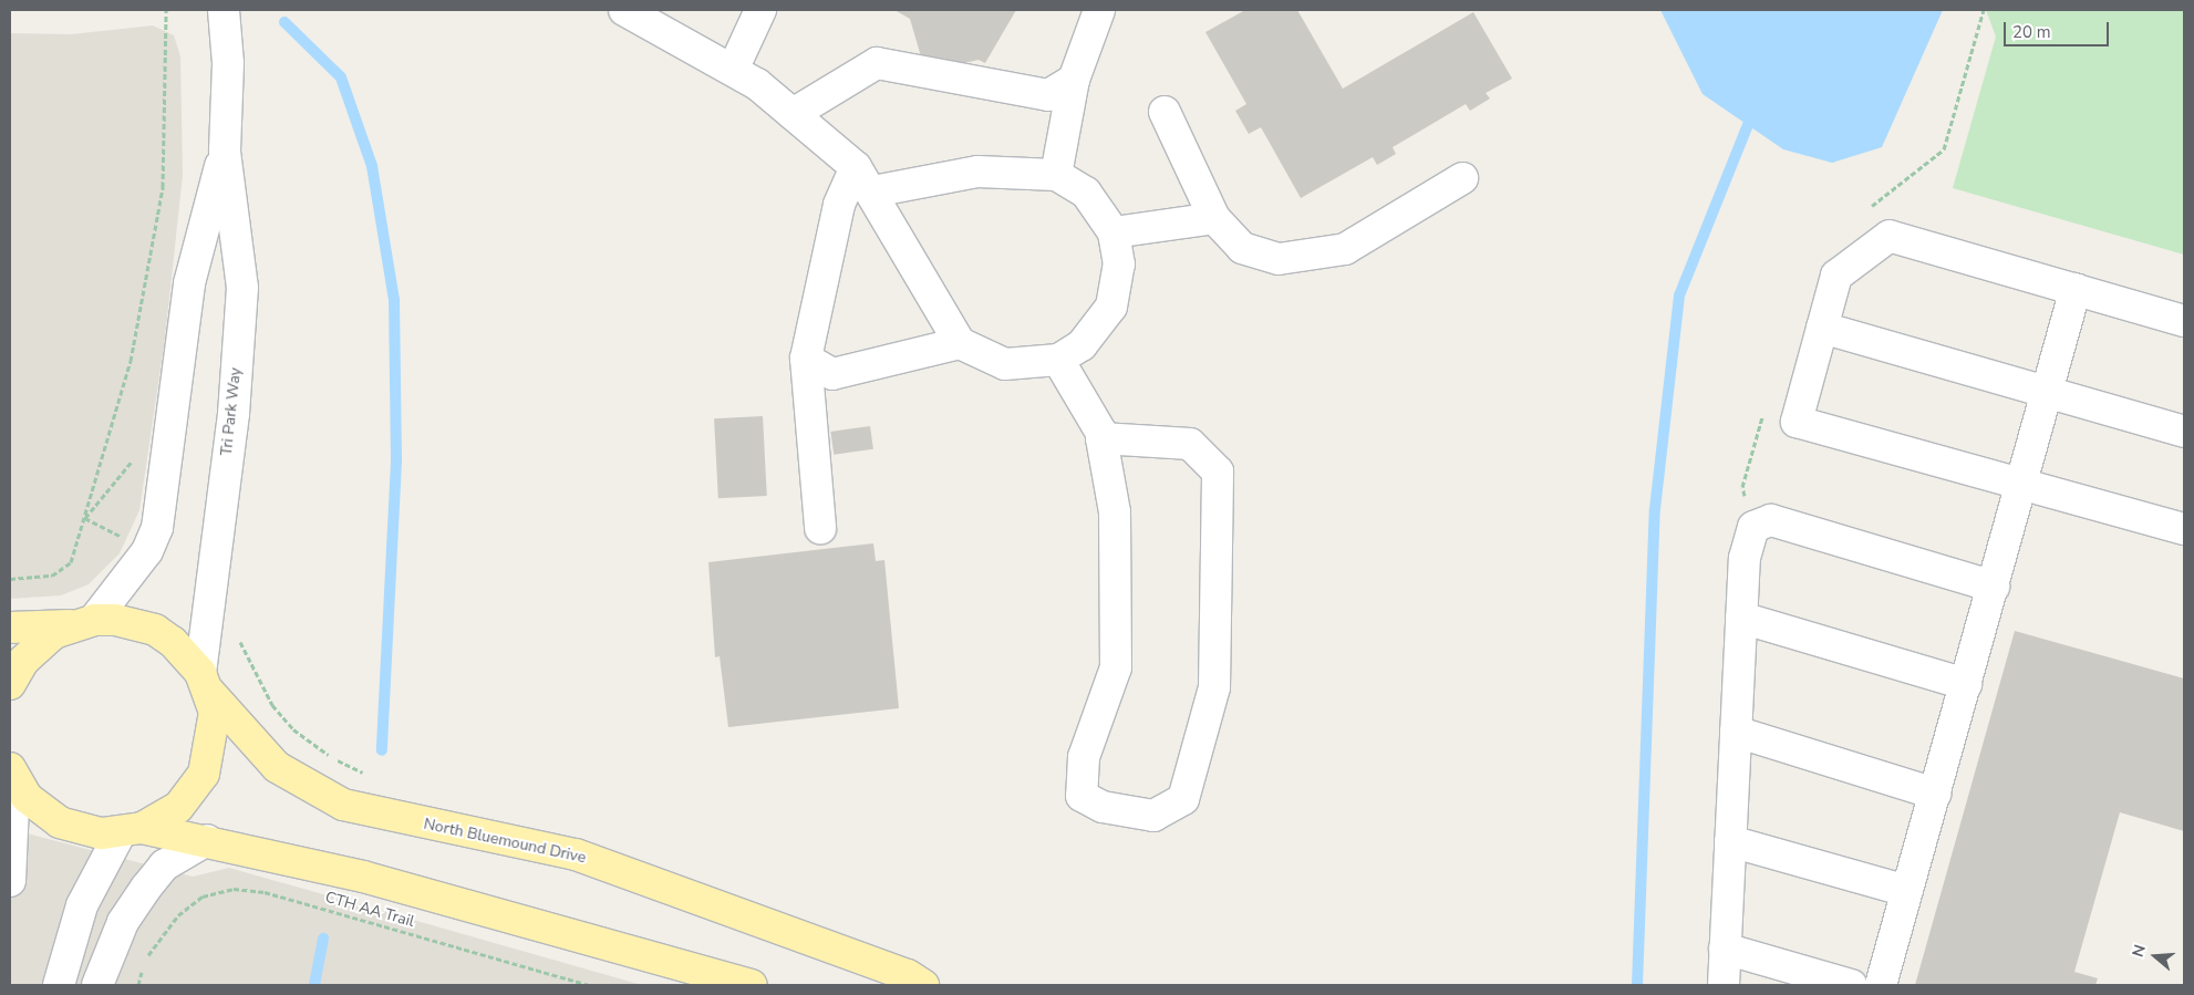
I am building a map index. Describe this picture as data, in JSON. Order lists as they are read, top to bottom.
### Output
{
  "streets": {
    "main road": ["North Bluemound Drive"],
    "street": ["Tri Park Way"],
    "path": ["CTH AA Trail"]
  },
  "crossings": [
    ["Tri Park Way", "North Bluemound Drive"]
  ],
  "scale_bar": "20 m",
  "north": "left"
}
